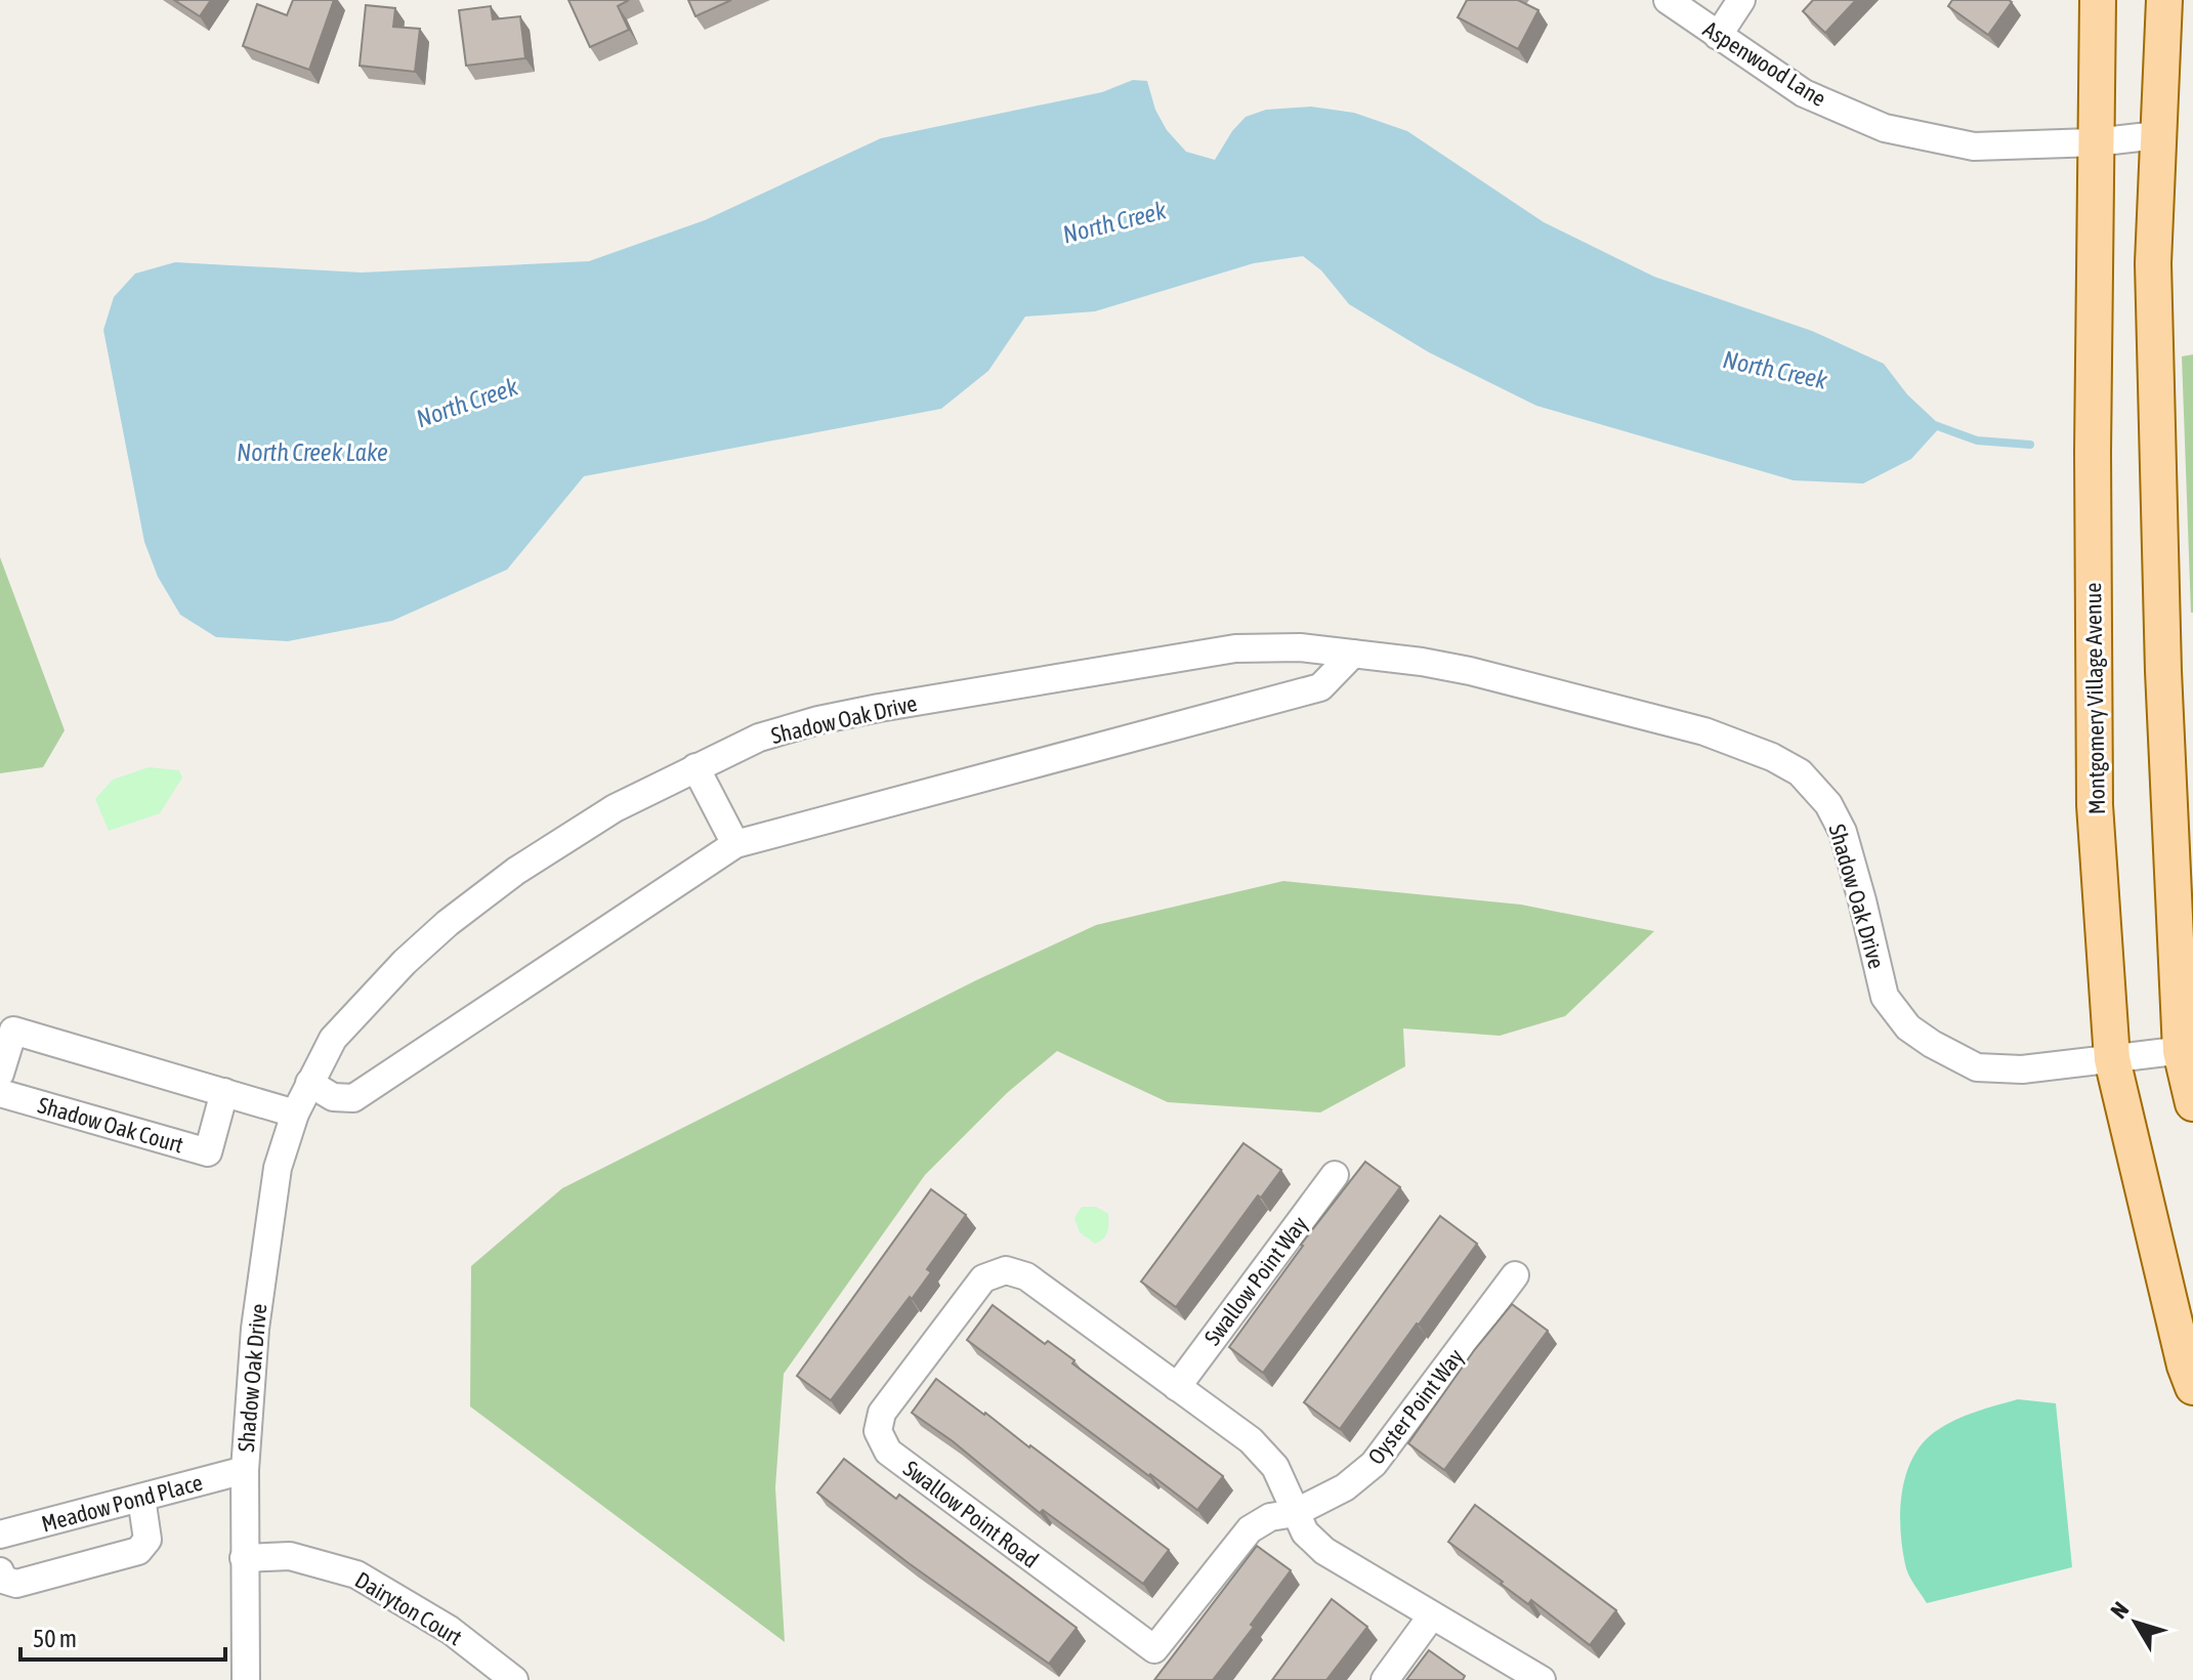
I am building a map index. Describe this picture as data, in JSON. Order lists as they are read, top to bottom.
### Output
{
  "streets": {
    "main road": ["Montgomery Village Avenue"],
    "street": [
      "Aspenwood Lane",
      "Shadow Oak Drive",
      "Shadow Oak Court",
      "Swallow Point Way",
      "Oyster Point Way",
      "Meadow Pond Place",
      "Swallow Point Road",
      "Dairyton Court"
    ]
  },
  "crossings": [
    ["Aspenwood Lane", "Montgomery Village Avenue"],
    ["Montgomery Village Avenue", "Shadow Oak Drive"],
    ["Shadow Oak Drive", "Meadow Pond Place"],
    ["Shadow Oak Drive", "Dairyton Court"],
    ["Swallow Point Way", "Swallow Point Road"],
    ["Oyster Point Way", "Swallow Point Road"]
  ],
  "water": ["North Creek", "North Creek Lake"],
  "scale_bar": "50 m",
  "north": "top left"
}
